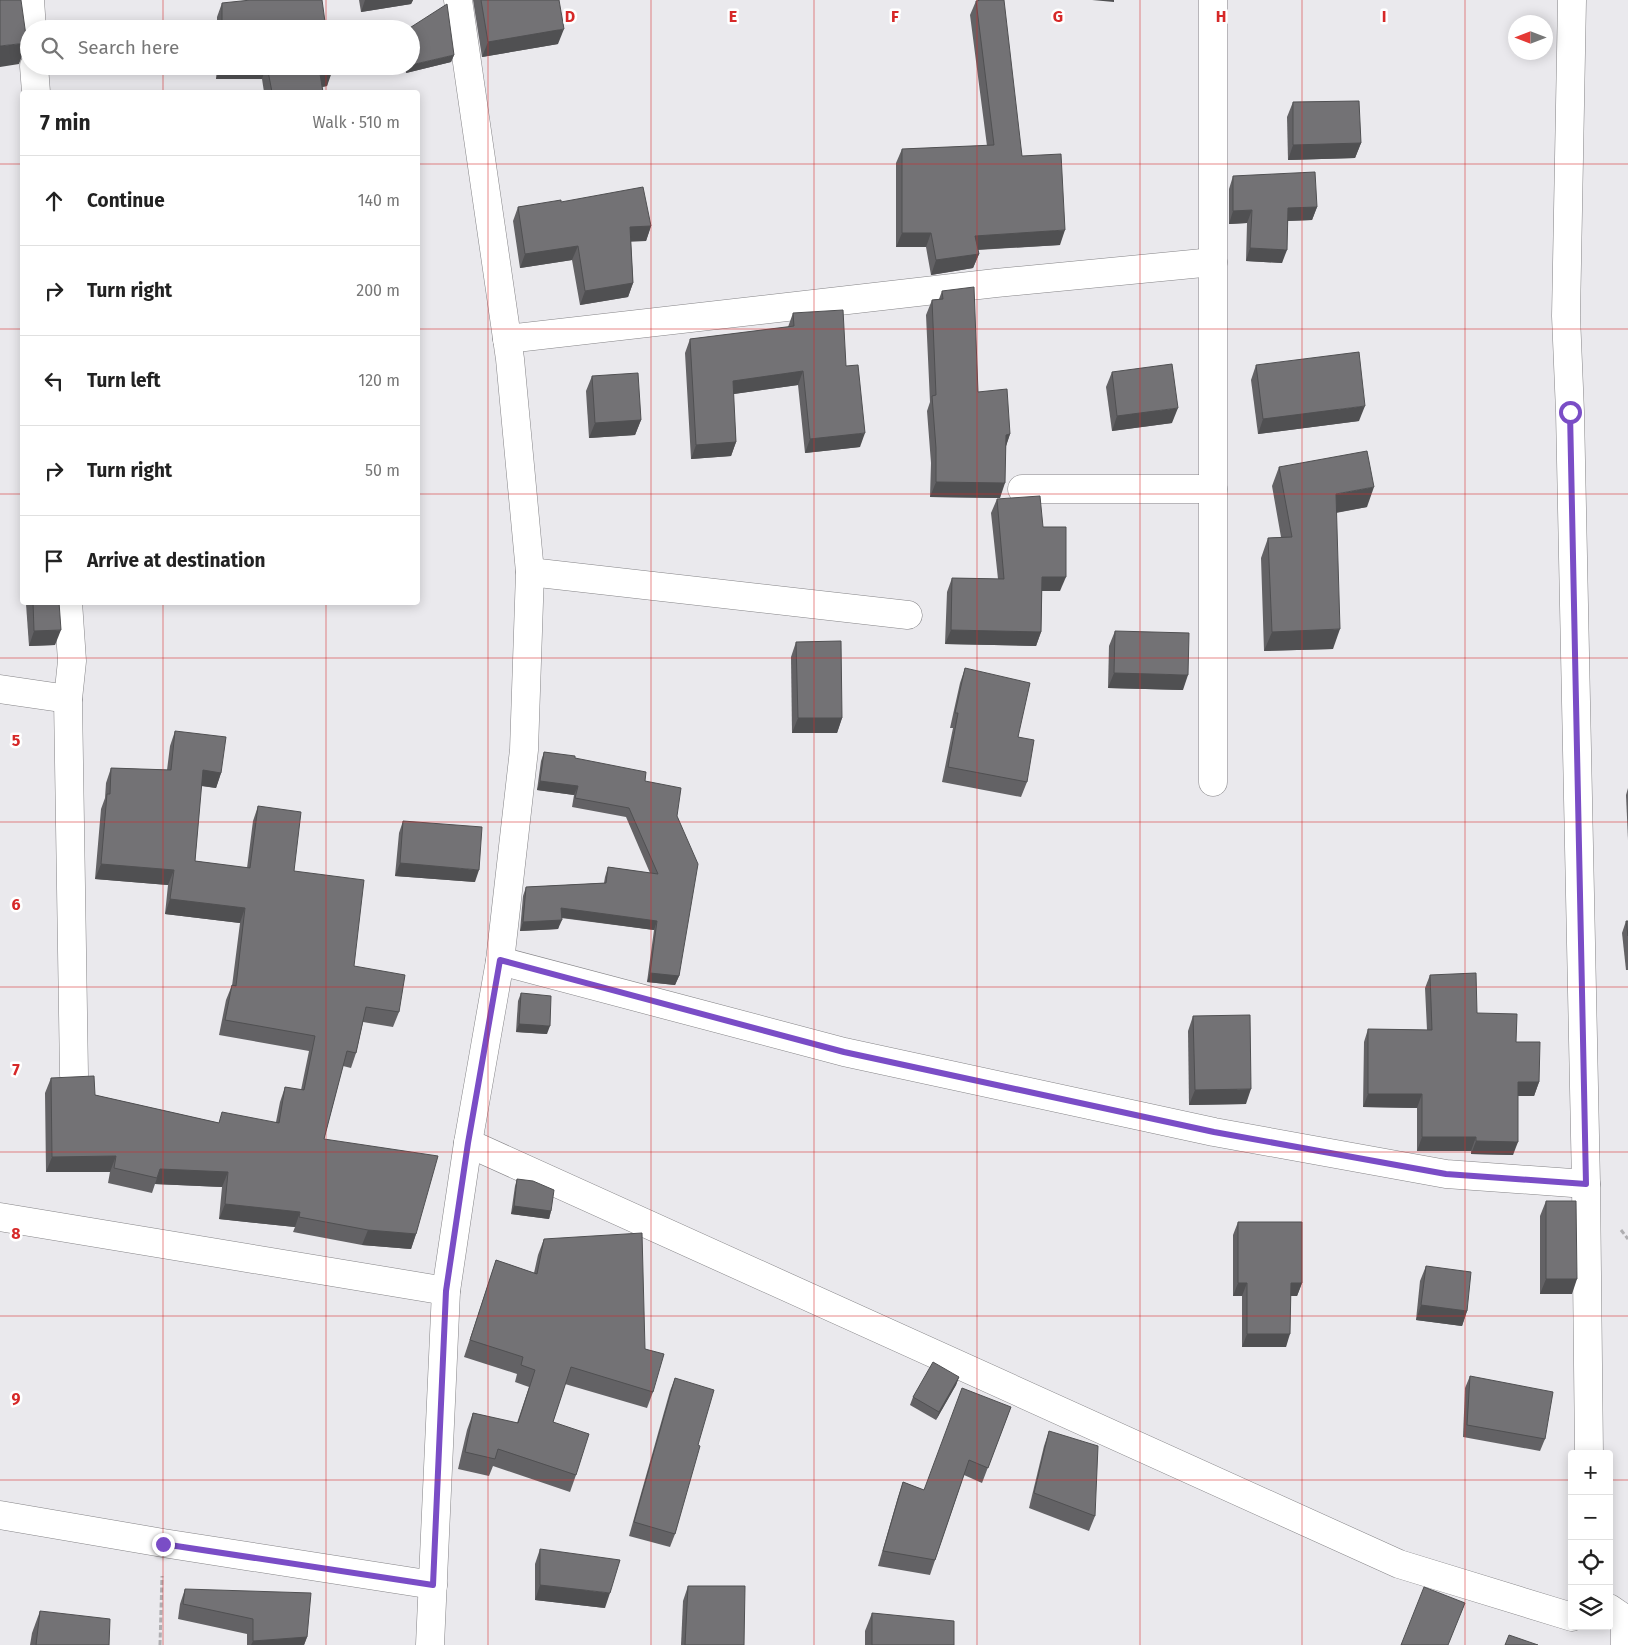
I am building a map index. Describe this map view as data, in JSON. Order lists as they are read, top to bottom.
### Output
{
  "north": "left",
  "page": {
    "search": "Search here",
    "heading": ["7 min", "Walk · 510 m"],
    "list": [
      ["Continue", "140 m"],
      ["Turn right", "200 m"],
      ["Turn left", "120 m"],
      ["Turn right", "50 m"],
      "Arrive at destination"
    ],
    "map_buttons": ["+", "−"]
  },
  "grid": {
    "columns": [
      "D",
      "E",
      "F",
      "G",
      "H",
      "I"
    ],
    "rows": [
      "5",
      "6",
      "7",
      "8",
      "9"
    ]
  }
}
